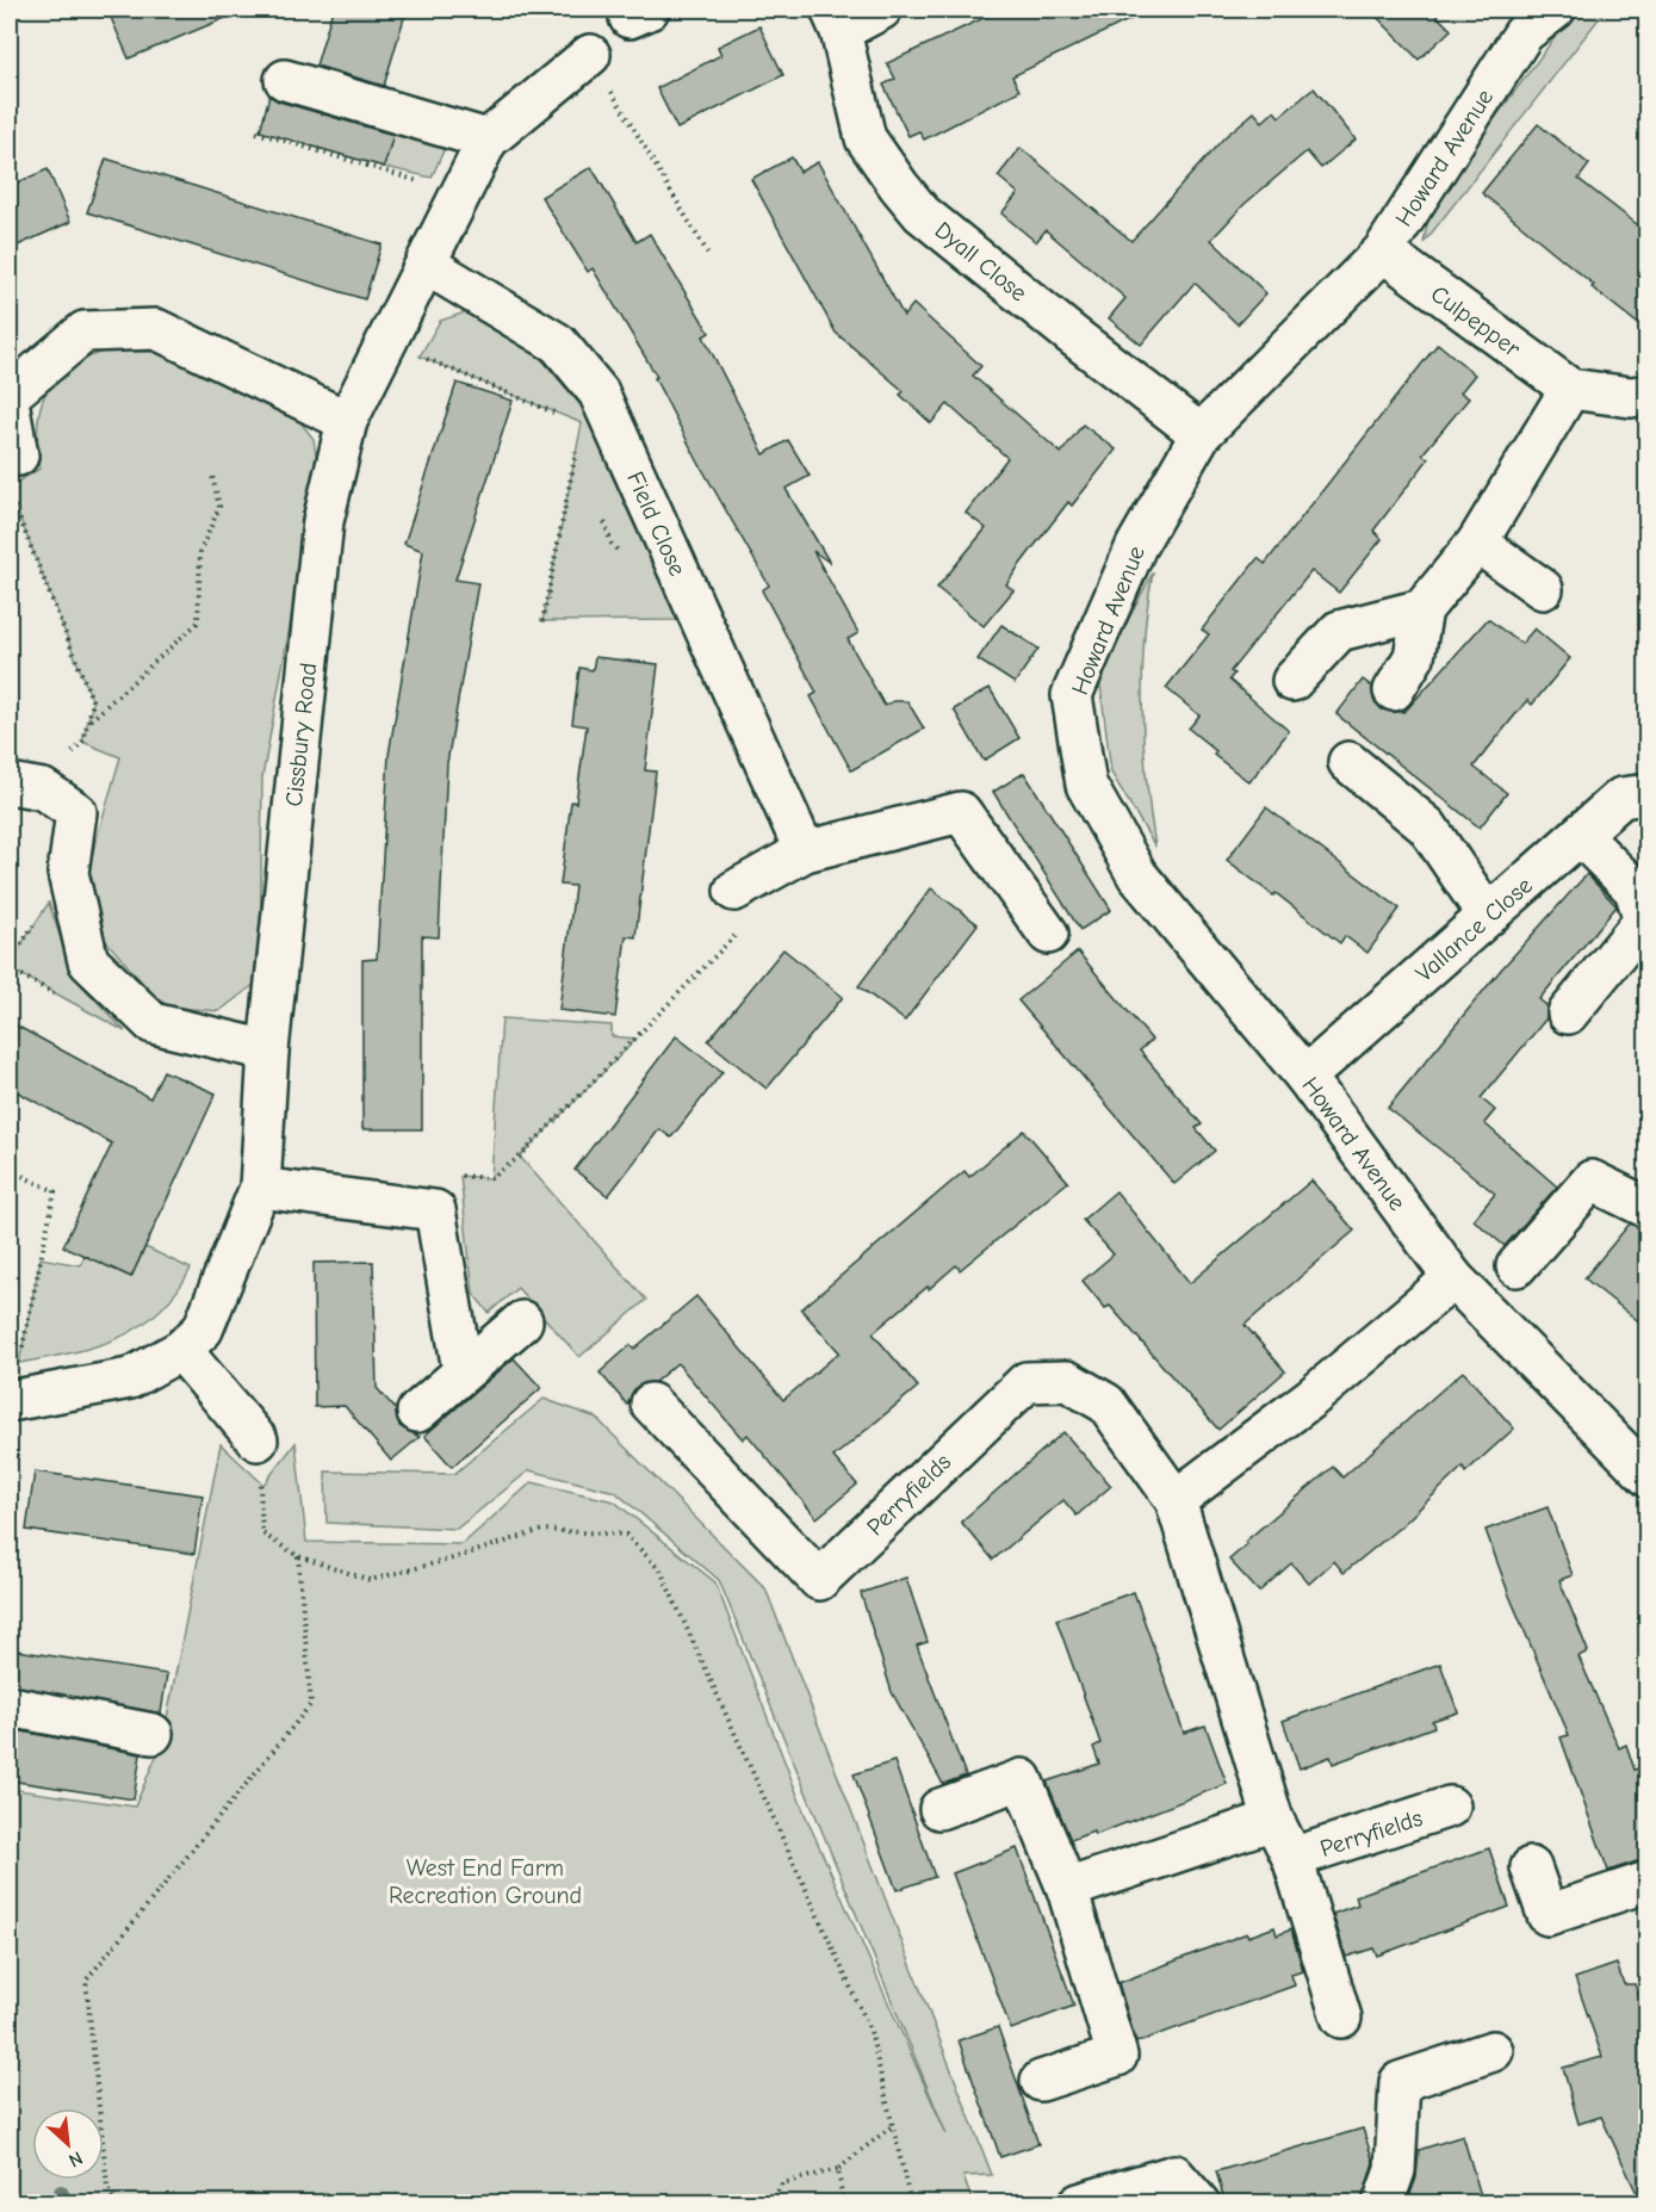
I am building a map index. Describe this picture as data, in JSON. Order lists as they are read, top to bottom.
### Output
{
  "streets": {
    "street": [
      "Howard Avenue",
      "Dyall Close",
      "Culpepper",
      "Field Close",
      "Cissbury Road",
      "Vallance Close",
      "Perryfields"
    ]
  },
  "crossings": [
    ["Howard Avenue", "Dyall Close"],
    ["Howard Avenue", "Culpepper"],
    ["Howard Avenue", "Vallance Close"],
    ["Field Close", "Cissbury Road"]
  ],
  "parks": ["West End Farm Recreation Ground"],
  "north": "bottom right"
}
